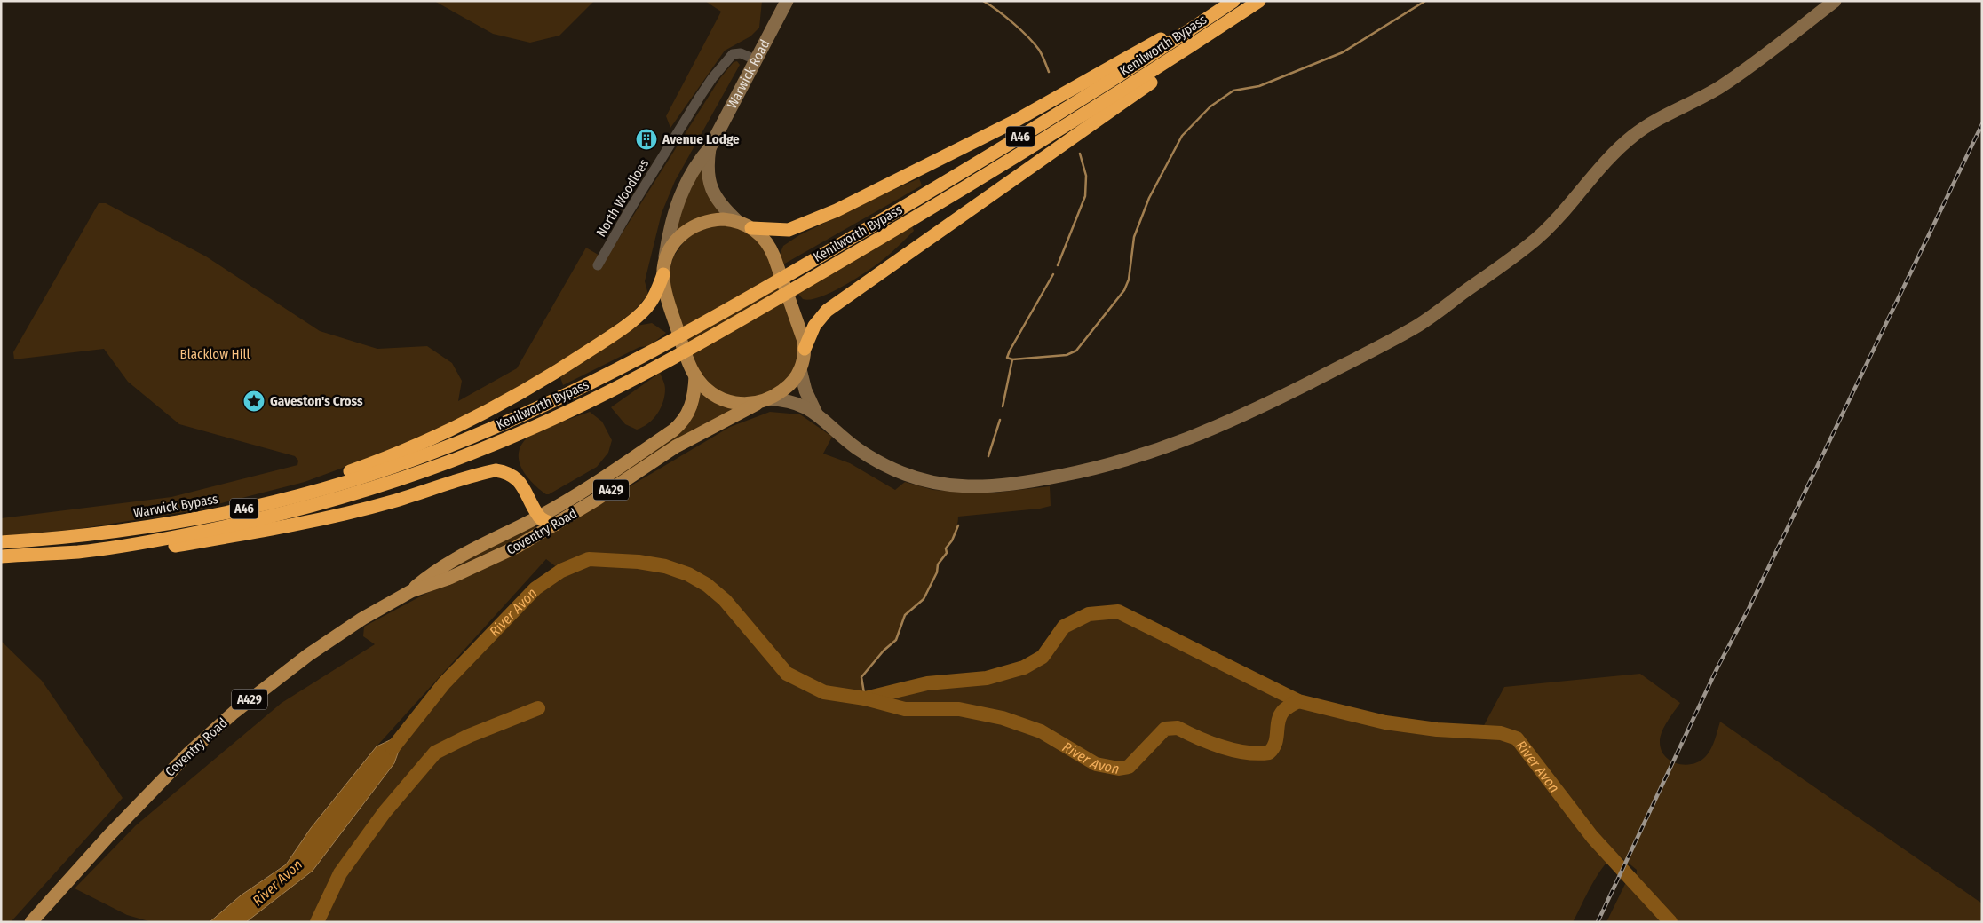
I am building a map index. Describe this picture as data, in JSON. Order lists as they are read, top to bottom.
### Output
{
  "streets": {
    "highway": ["Kenilworth Bypass", "A46", "Warwick Bypass"],
    "main road": ["Warwick Road", "A429", "Coventry Road"],
    "street": ["North Woodloes"]
  },
  "crossings": [
    ["Kenilworth Bypass", "A46"],
    ["Kenilworth Bypass", "Warwick Bypass"],
    ["Warwick Road", "North Woodloes"],
    ["A46", "Coventry Road"]
  ],
  "water": ["River Avon"],
  "parks": ["Blacklow Hill"],
  "places": {
    "building": ["Avenue Lodge"],
    "place": ["Gaveston's Cross"]
  }
}
